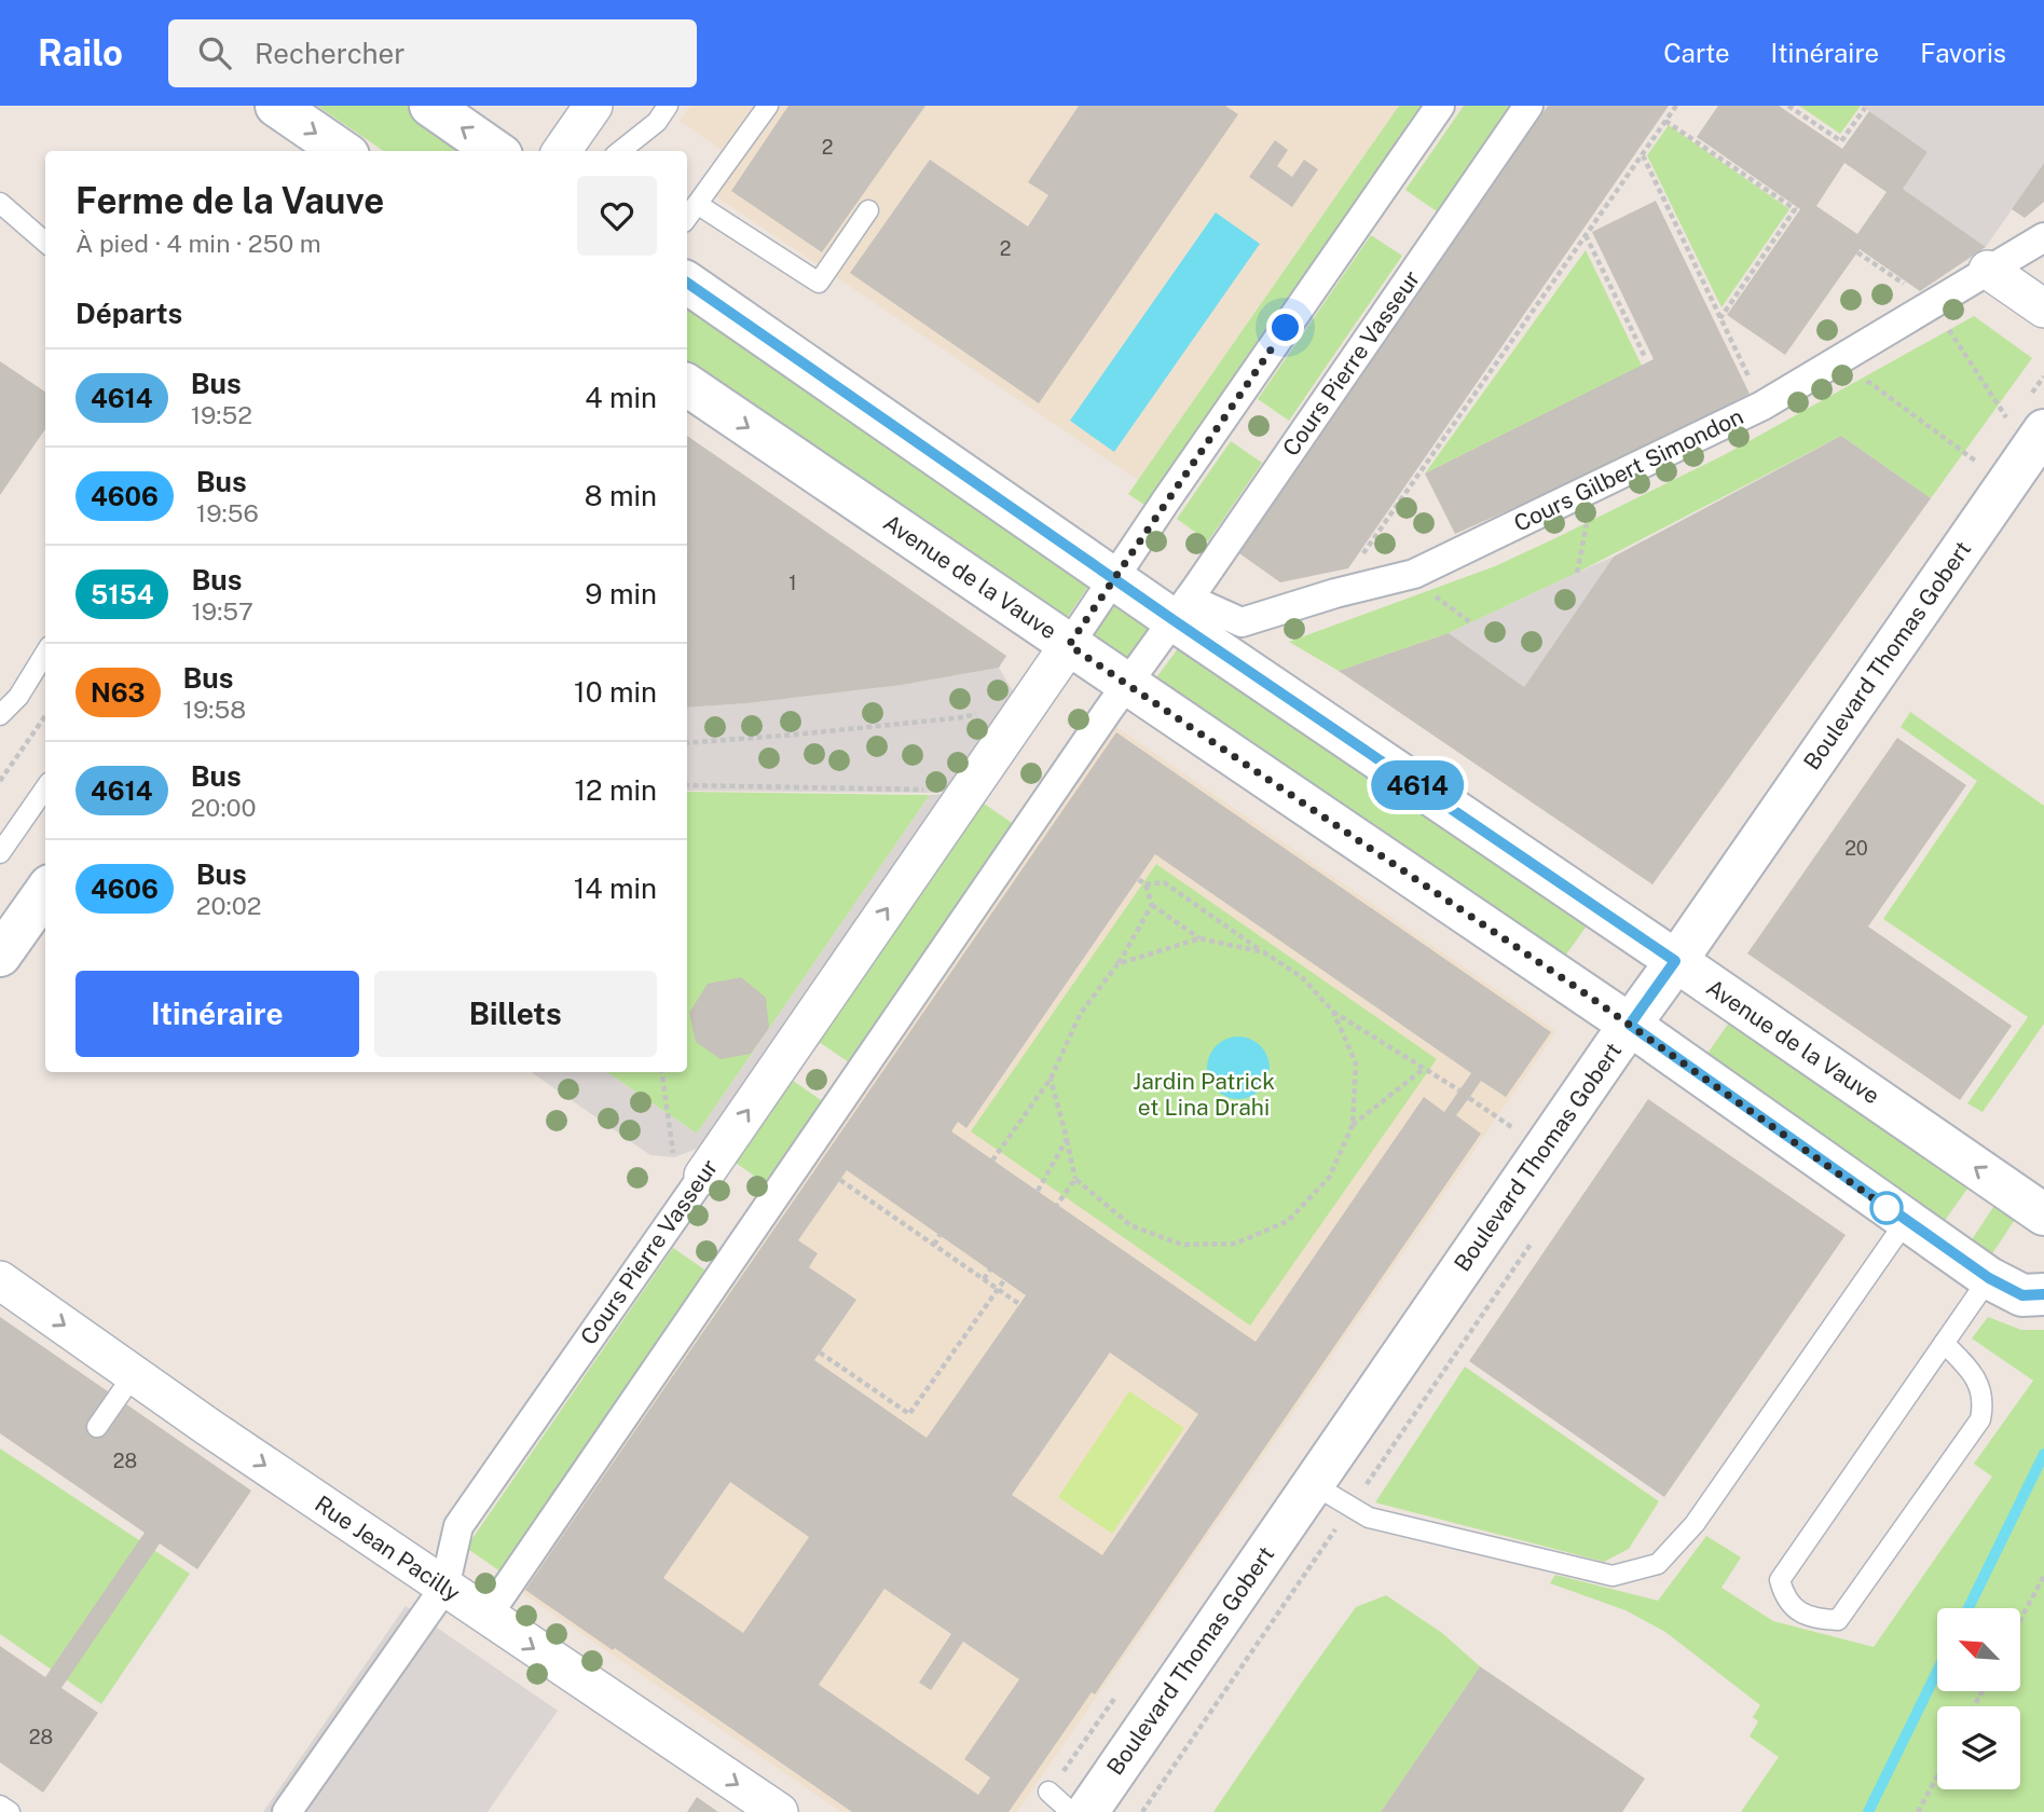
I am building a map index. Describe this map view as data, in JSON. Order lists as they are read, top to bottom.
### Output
{
  "streets": {
    "main road": ["Avenue de la Vauve", "Boulevard Thomas Gobert"],
    "street": ["Cours Pierre Vasseur", "Cours Gilbert Simondon", "Rue Jean Pacilly"]
  },
  "crossings": [
    ["Cours Pierre Vasseur", "Cours Gilbert Simondon"],
    ["Cours Pierre Vasseur", "Avenue de la Vauve"],
    ["Cours Pierre Vasseur", "Rue Jean Pacilly"],
    ["Cours Gilbert Simondon", "Avenue de la Vauve"],
    ["Avenue de la Vauve", "Boulevard Thomas Gobert"]
  ],
  "one_way": ["Rue Jean Pacilly"],
  "parks": ["Jardin Patrick et Lina Drahi"],
  "lines": ["bus line 4614"],
  "house_numbers": [
    "2",
    "2",
    "1",
    "20",
    "28",
    "28"
  ],
  "north": "top left",
  "page": {
    "header": "Railo",
    "search": "Rechercher",
    "nav": ["Carte", "Itinéraire", "Favoris"],
    "on_map": "4614",
    "heading": [
      ["Ferme de la Vauve", "À pied · 4 min · 250 m"],
      "Départs"
    ],
    "list": [
      {
        "mark": "4614",
        "name": "Bus",
        "note": "19:52",
        "value": "4 min"
      },
      {
        "mark": "4606",
        "name": "Bus",
        "note": "19:56",
        "value": "8 min"
      },
      {
        "mark": "5154",
        "name": "Bus",
        "note": "19:57",
        "value": "9 min"
      },
      {
        "mark": "N63",
        "name": "Bus",
        "note": "19:58",
        "value": "10 min"
      },
      {
        "mark": "4614",
        "name": "Bus",
        "note": "20:00",
        "value": "12 min"
      },
      {
        "mark": "4606",
        "name": "Bus",
        "note": "20:02",
        "value": "14 min"
      }
    ],
    "buttons": ["Itinéraire", "Billets"]
  }
}
